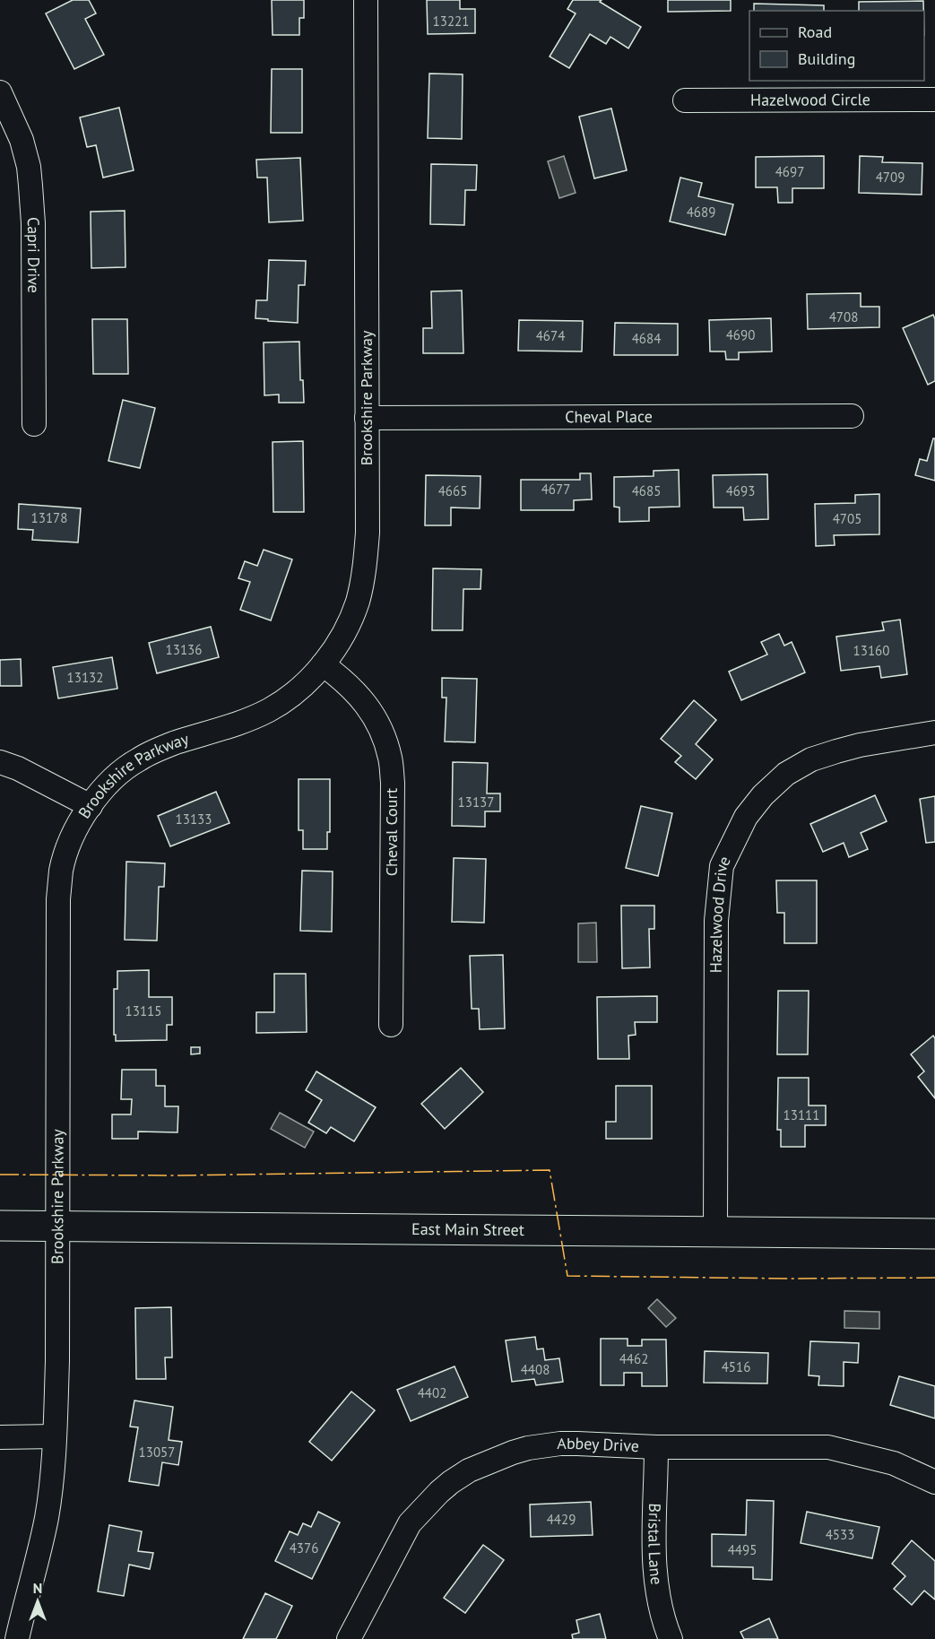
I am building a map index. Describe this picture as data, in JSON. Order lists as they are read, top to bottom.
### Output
{
  "streets": {
    "main road": ["East Main Street"],
    "street": [
      "Hazelwood Circle",
      "Capri Drive",
      "Brookshire Parkway",
      "Cheval Place",
      "Cheval Court",
      "Hazelwood Drive",
      "Abbey Drive",
      "Bristal Lane"
    ]
  },
  "crossings": [
    ["Brookshire Parkway", "Cheval Place"],
    ["Brookshire Parkway", "Cheval Court"],
    ["Brookshire Parkway", "East Main Street"],
    ["Hazelwood Drive", "East Main Street"],
    ["Abbey Drive", "Bristal Lane"]
  ],
  "house_numbers": [
    "13221",
    "4697",
    "4709",
    "4689",
    "4708",
    "4690",
    "4674",
    "4684",
    "4677",
    "4665",
    "4685",
    "4693",
    "13178",
    "4705",
    "13136",
    "13160",
    "13132",
    "13137",
    "13133",
    "13115",
    "13111",
    "4462",
    "4516",
    "4408",
    "4402",
    "13057",
    "4429",
    "4533",
    "4376",
    "4495"
  ],
  "legend": ["Road", "Building"],
  "north": "top"
}
